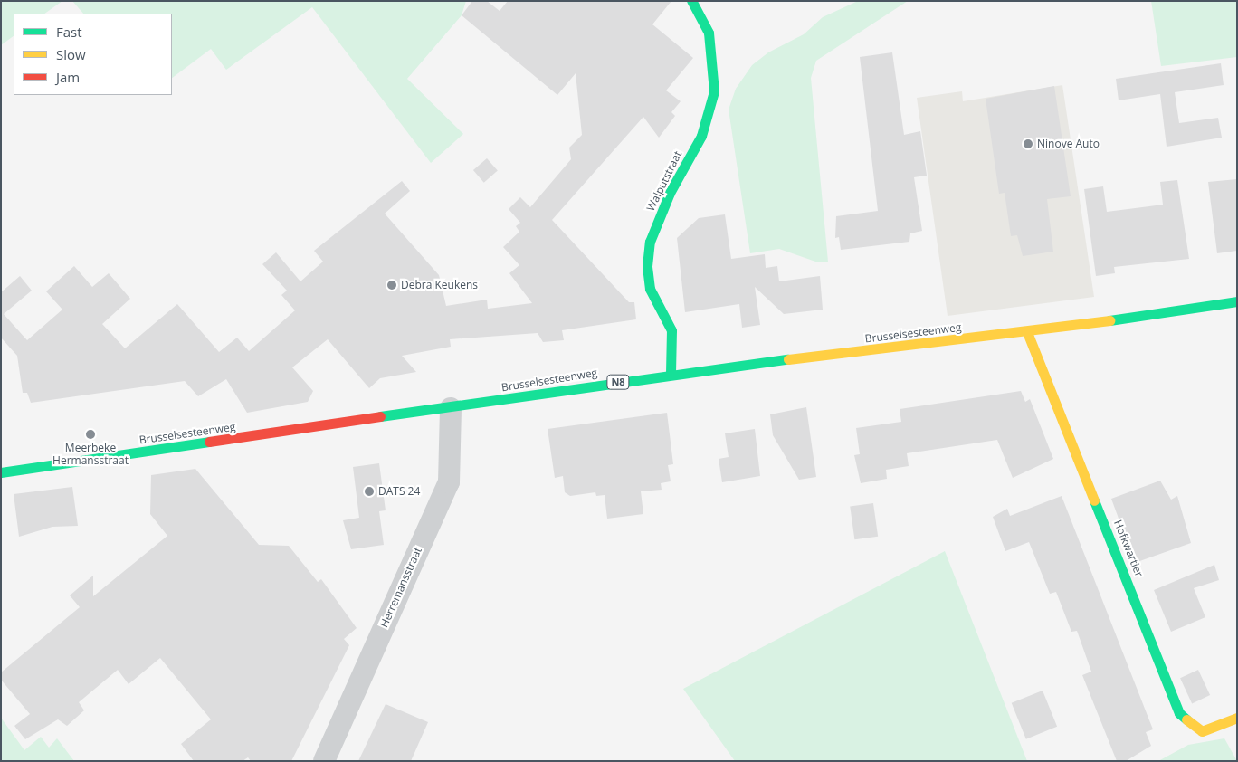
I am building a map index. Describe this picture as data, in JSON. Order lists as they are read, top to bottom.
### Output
{
  "streets": {
    "main road": [
      "Walputstraat",
      "Brusselsesteenweg",
      "N8",
      "Hofkwartier"
    ],
    "street": ["Herremansstraat"]
  },
  "crossings": [
    ["Walputstraat", "Brusselsesteenweg"],
    ["Brusselsesteenweg", "Hofkwartier"],
    ["Brusselsesteenweg", "Herremansstraat"]
  ],
  "places": [
    "Ninove Auto",
    "Debra Keukens",
    "Meerbeke Hermansstraat",
    "DATS 24"
  ],
  "legend": ["Fast", "Slow", "Jam"]
}
